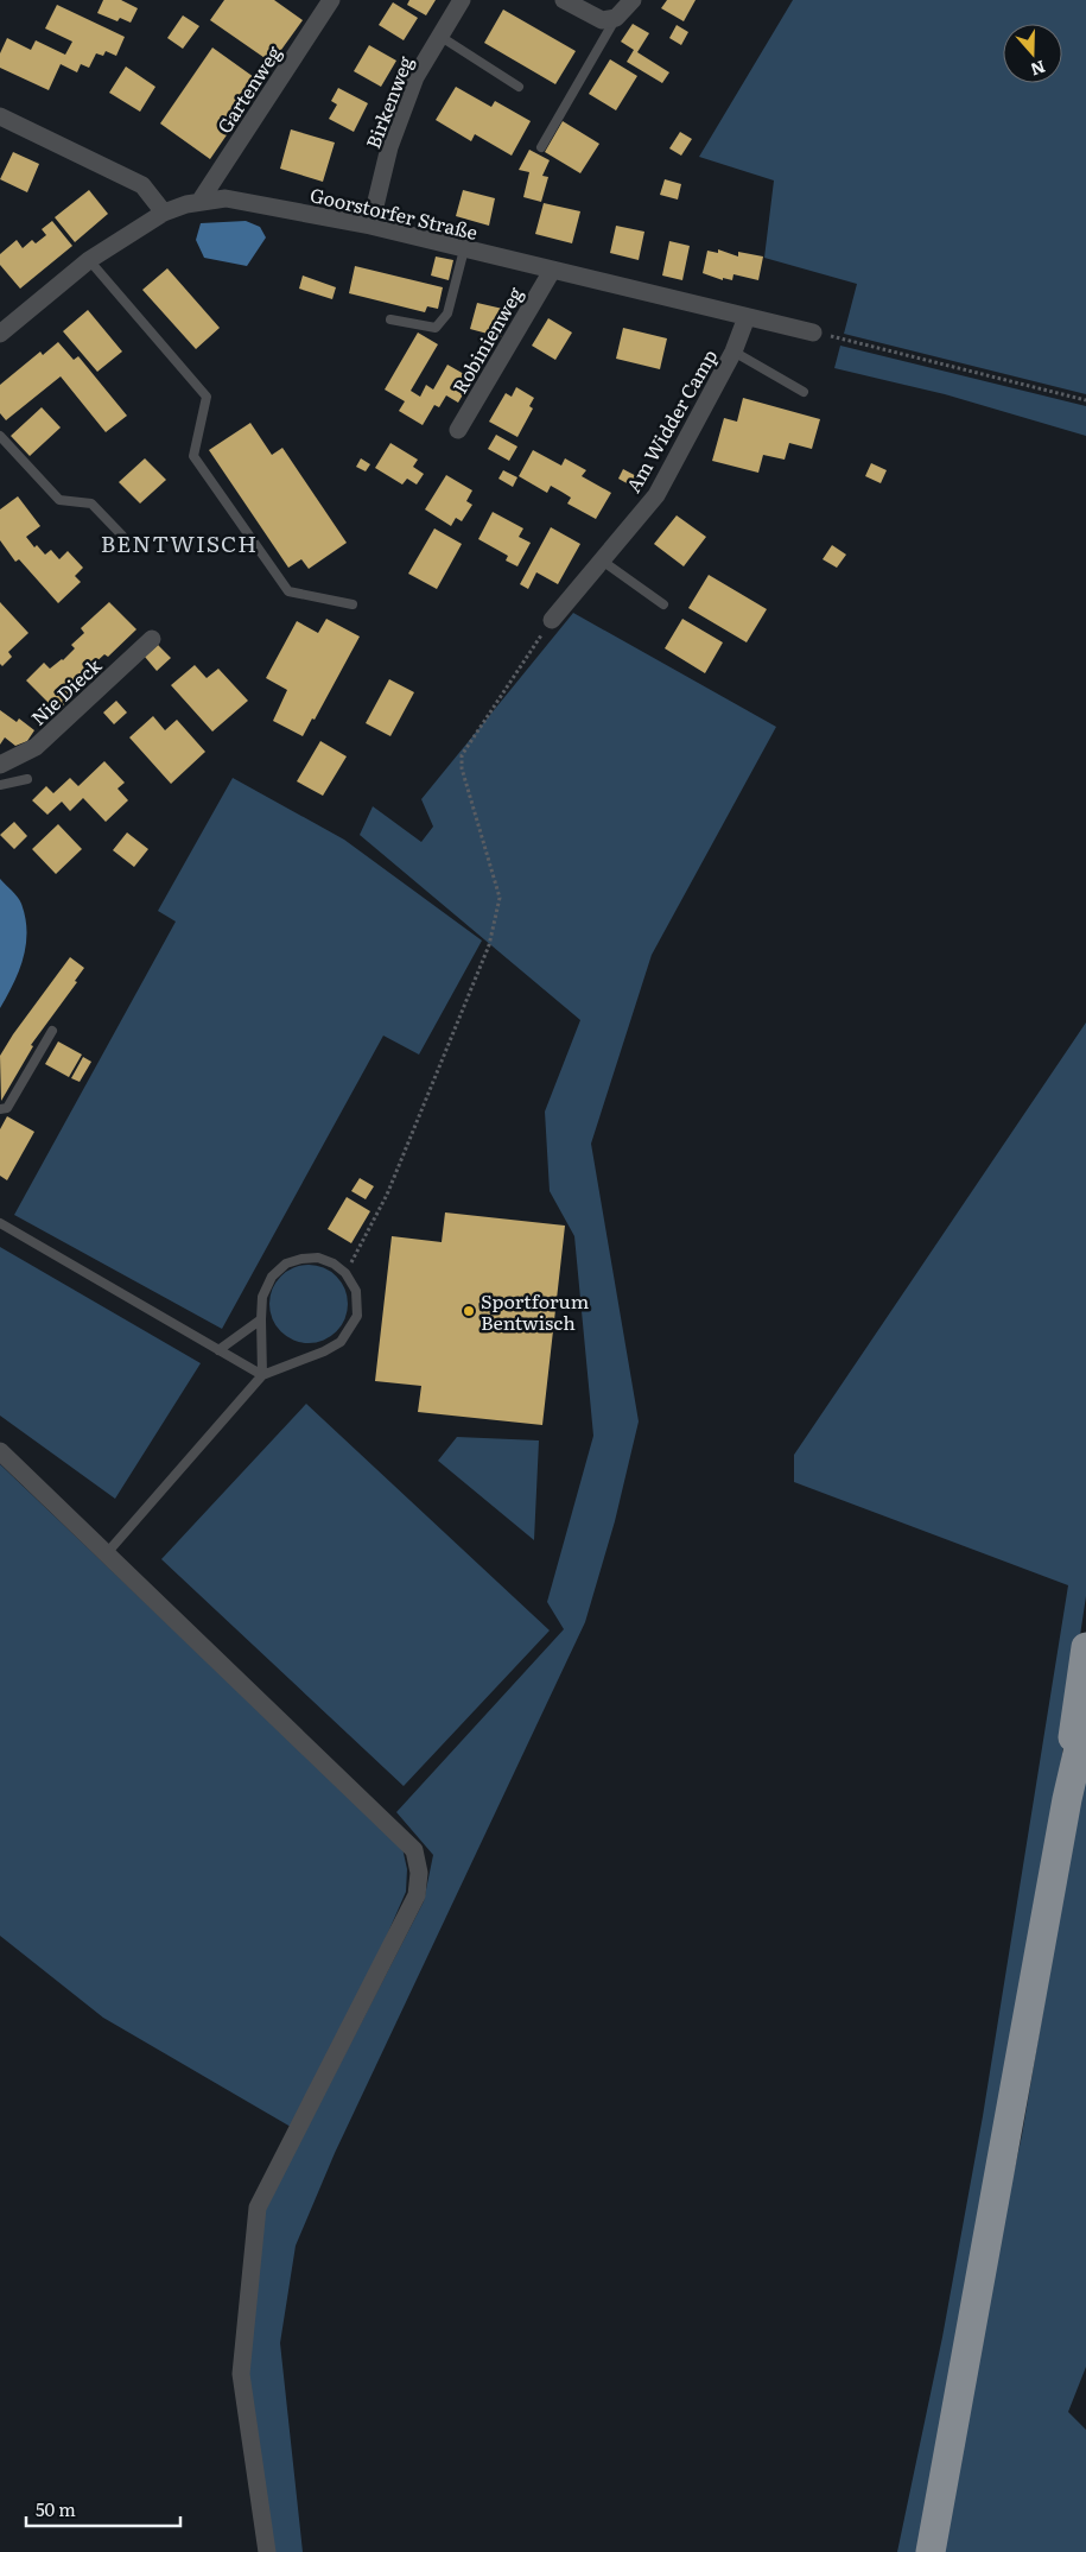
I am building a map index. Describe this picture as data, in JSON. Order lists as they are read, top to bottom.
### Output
{
  "streets": {
    "street": [
      "Gartenweg",
      "Birkenweg",
      "Goorstorfer Straße",
      "Robinienweg",
      "Am Widder Camp",
      "Nie Dieck"
    ]
  },
  "crossings": [
    ["Gartenweg", "Goorstorfer Straße"],
    ["Birkenweg", "Goorstorfer Straße"],
    ["Goorstorfer Straße", "Robinienweg"],
    ["Goorstorfer Straße", "Am Widder Camp"]
  ],
  "districts": ["BENTWISCH"],
  "places": ["Sportforum Bentwisch"],
  "scale_bar": "50 m",
  "north": "bottom"
}
